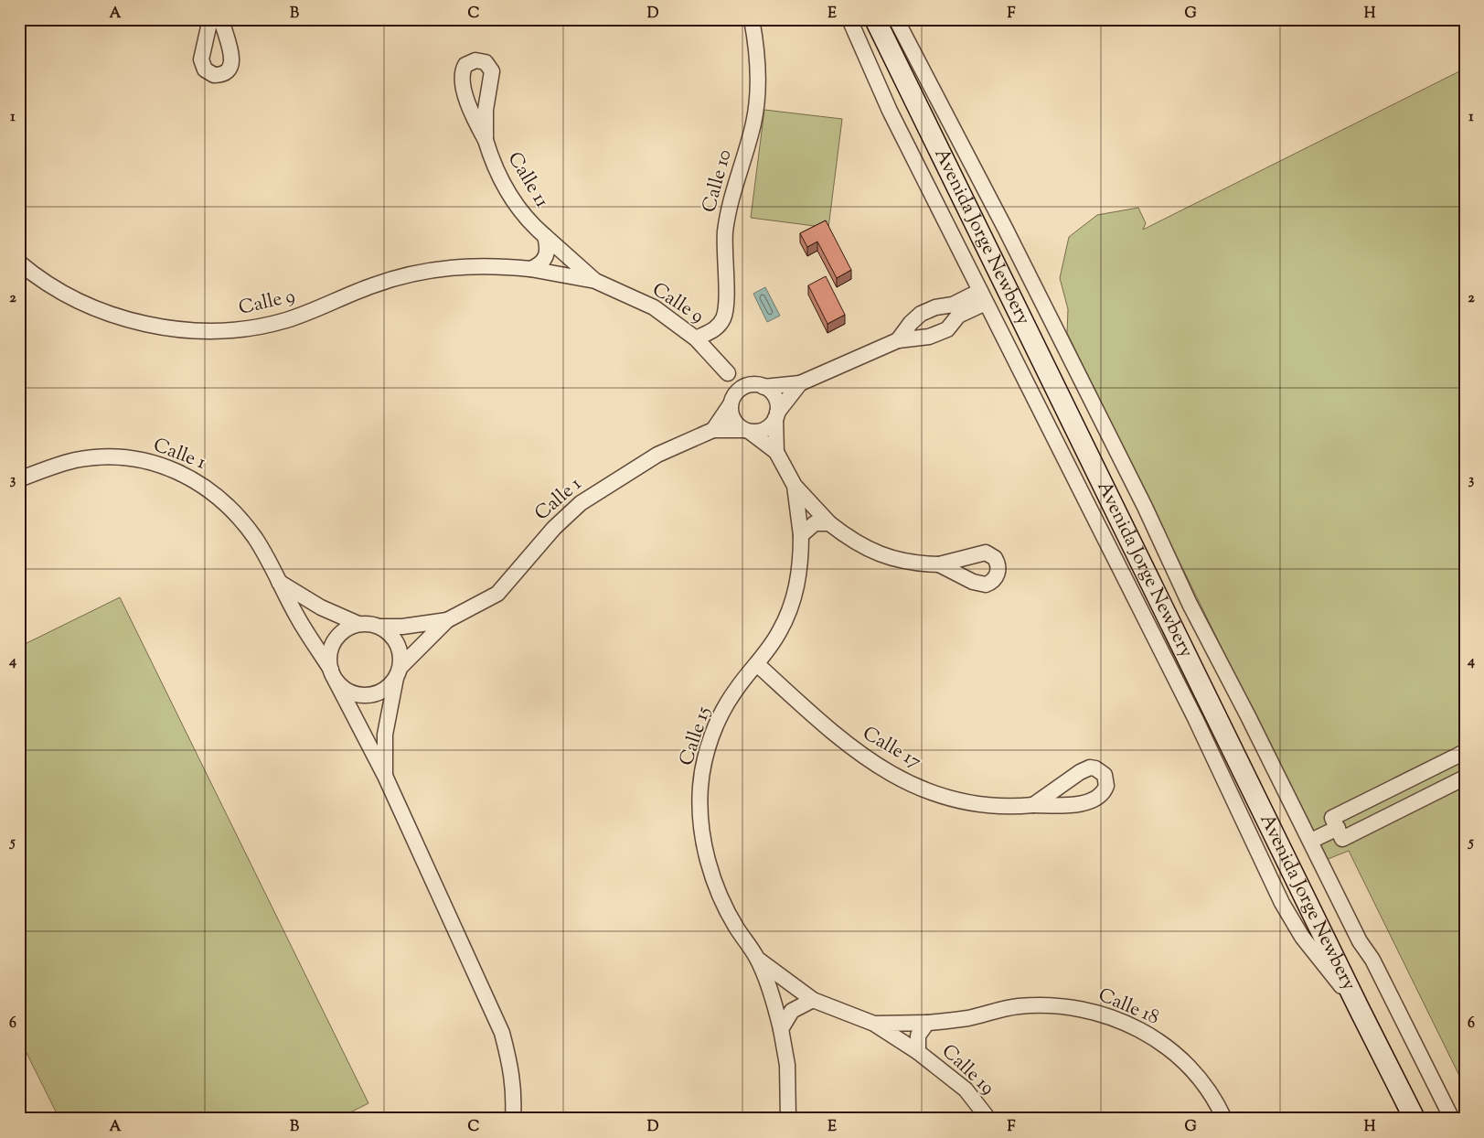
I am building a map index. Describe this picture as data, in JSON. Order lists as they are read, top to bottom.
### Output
{
  "streets": {
    "main road": ["Avenida Jorge Newbery"],
    "street": [
      "Calle 11",
      "Calle 10",
      "Calle 9",
      "Calle 1",
      "Calle 15",
      "Calle 17",
      "Calle 18",
      "Calle 19"
    ]
  },
  "crossings": [
    ["Calle 11", "Calle 9"],
    ["Calle 10", "Calle 9"],
    ["Calle 15", "Calle 17"],
    ["Calle 18", "Calle 19"]
  ],
  "grid": {
    "columns": [
      "A",
      "B",
      "C",
      "D",
      "E",
      "F",
      "G",
      "H"
    ],
    "rows": [
      "1",
      "2",
      "3",
      "4",
      "5",
      "6"
    ]
  }
}
